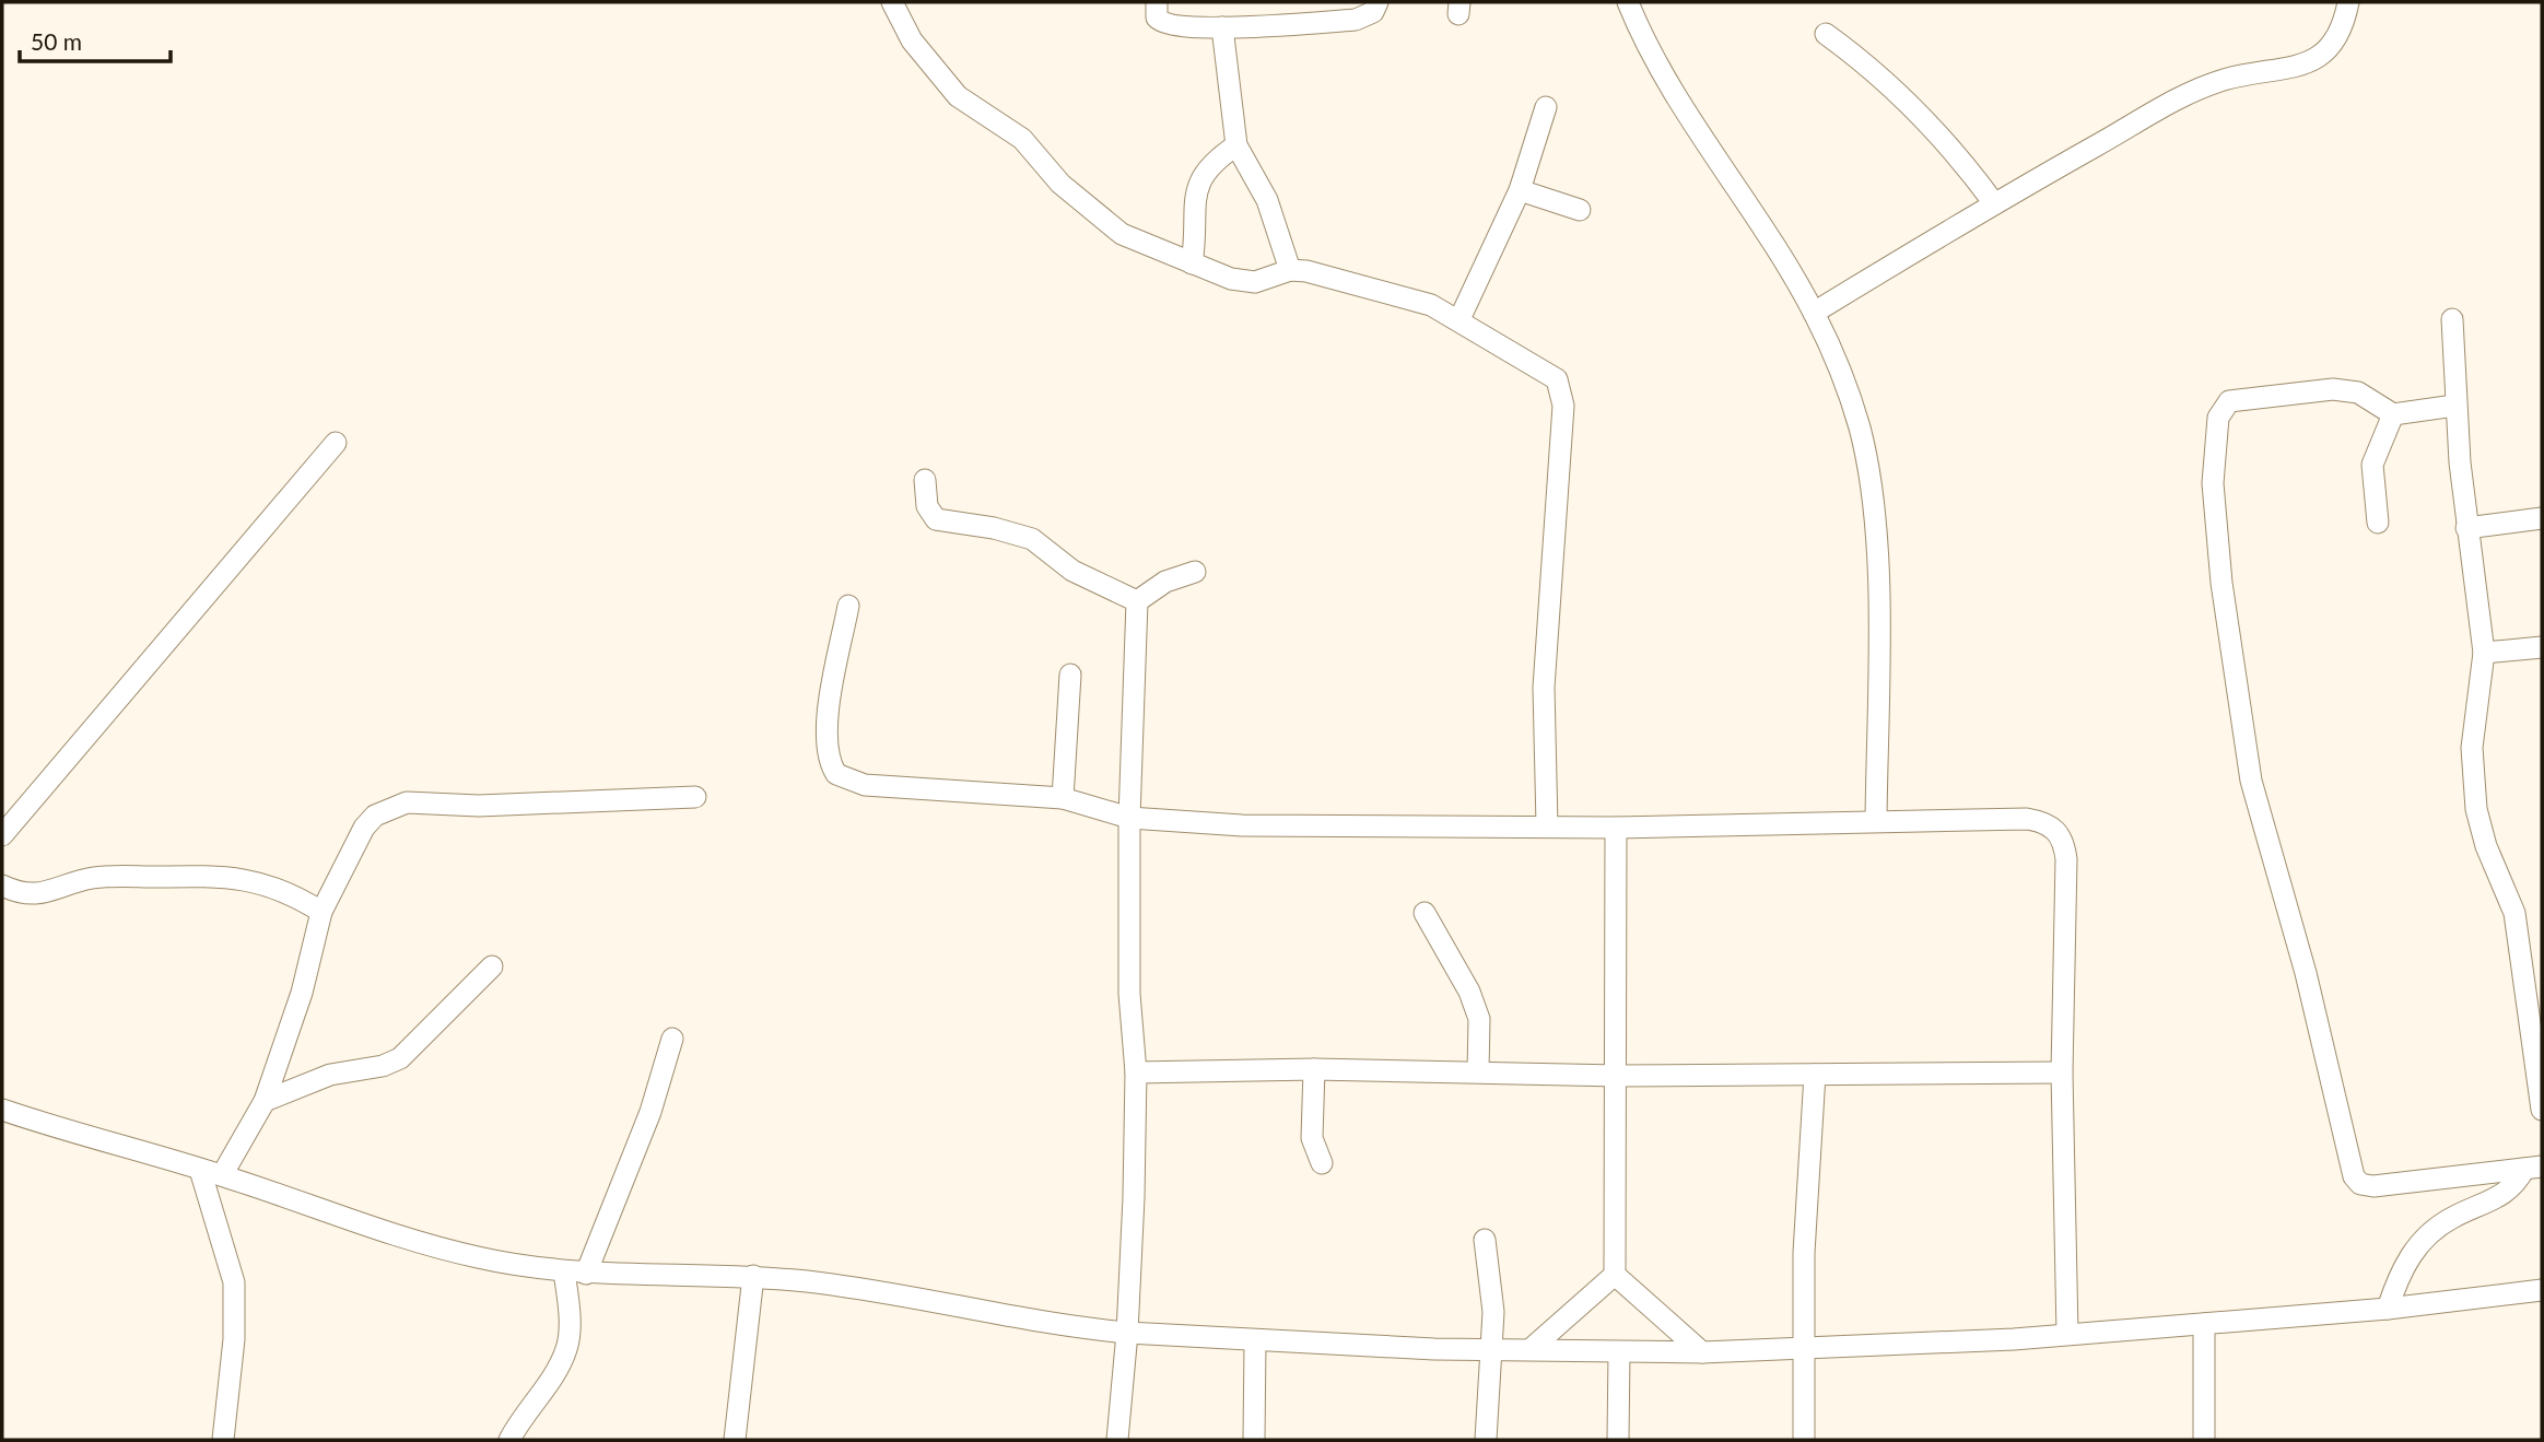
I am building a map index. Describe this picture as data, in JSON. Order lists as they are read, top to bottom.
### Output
{
  "scale_bar": "50 m"
}
